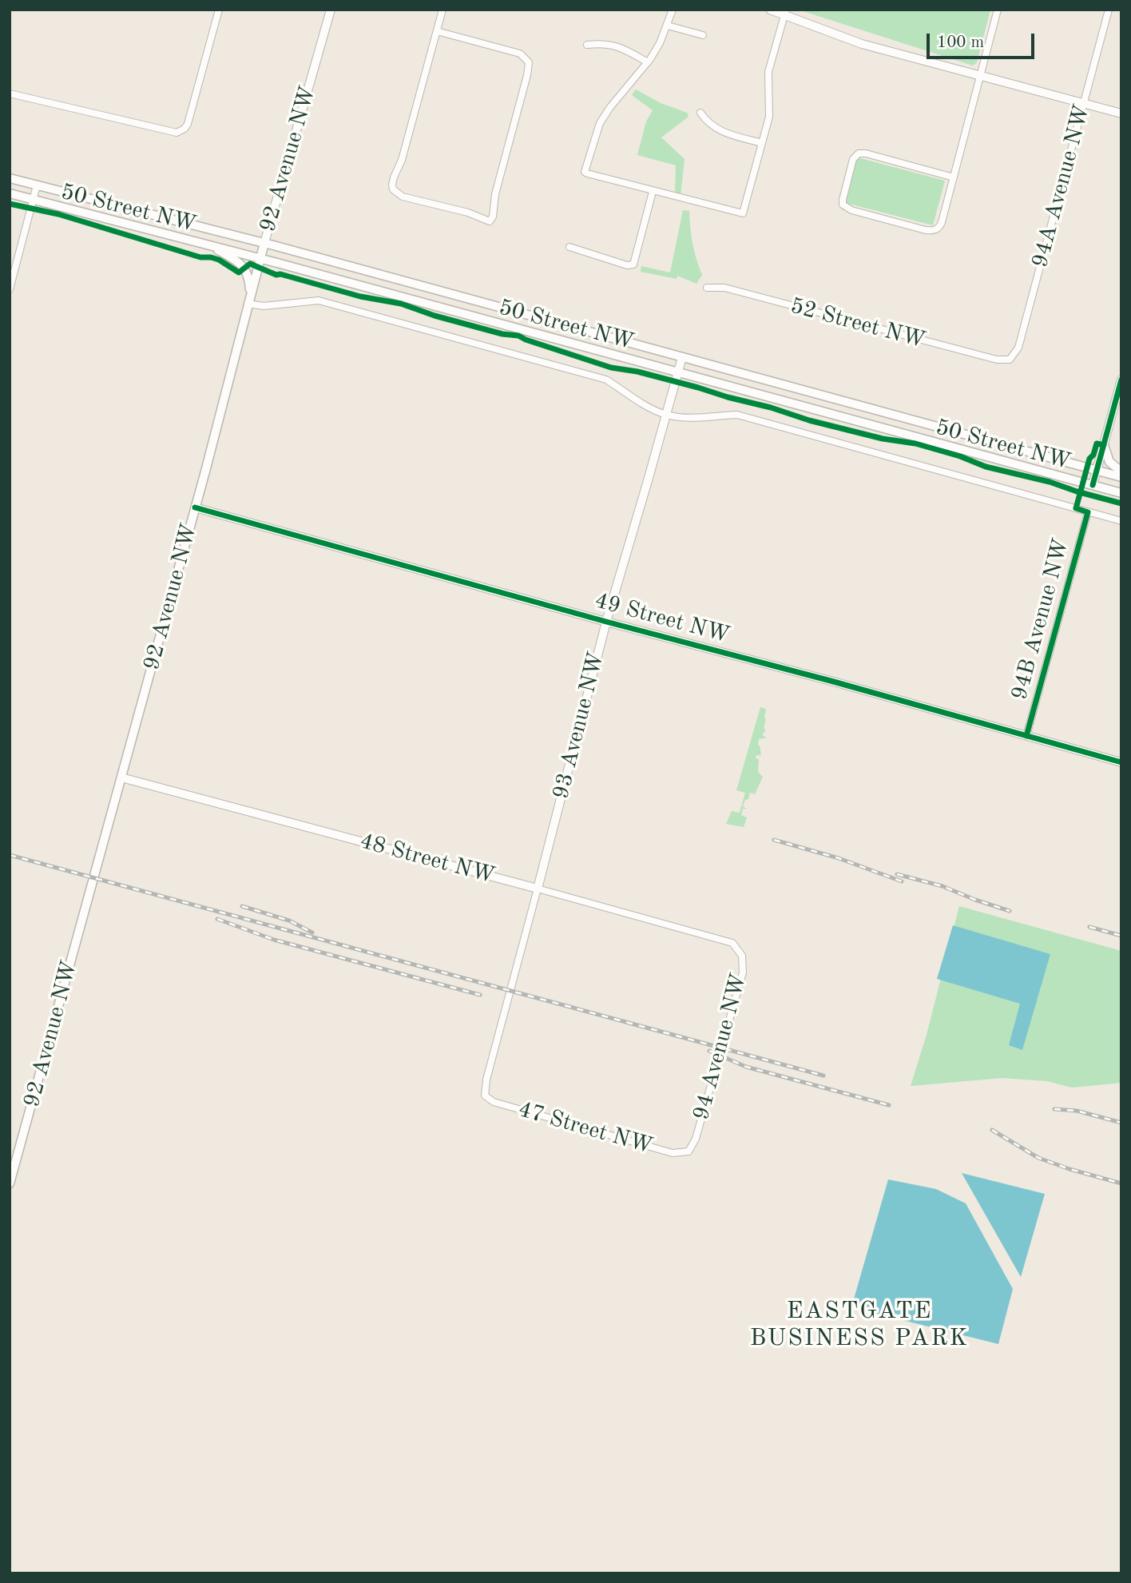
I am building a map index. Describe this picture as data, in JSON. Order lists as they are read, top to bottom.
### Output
{
  "streets": {
    "main road": ["92 Avenue NW", "50 Street NW"],
    "street": [
      "94A Avenue NW",
      "52 Street NW",
      "49 Street NW",
      "94B Avenue NW",
      "93 Avenue NW",
      "48 Street NW",
      "94 Avenue NW",
      "47 Street NW"
    ]
  },
  "crossings": [
    ["92 Avenue NW", "50 Street NW"],
    ["92 Avenue NW", "49 Street NW"],
    ["92 Avenue NW", "48 Street NW"],
    ["94A Avenue NW", "52 Street NW"],
    ["50 Street NW", "94B Avenue NW"],
    ["50 Street NW", "93 Avenue NW"],
    ["49 Street NW", "94B Avenue NW"],
    ["49 Street NW", "93 Avenue NW"],
    ["93 Avenue NW", "48 Street NW"],
    ["93 Avenue NW", "47 Street NW"],
    ["48 Street NW", "94 Avenue NW"],
    ["94 Avenue NW", "47 Street NW"]
  ],
  "districts": ["EASTGATE BUSINESS PARK"],
  "scale_bar": "100 m"
}
